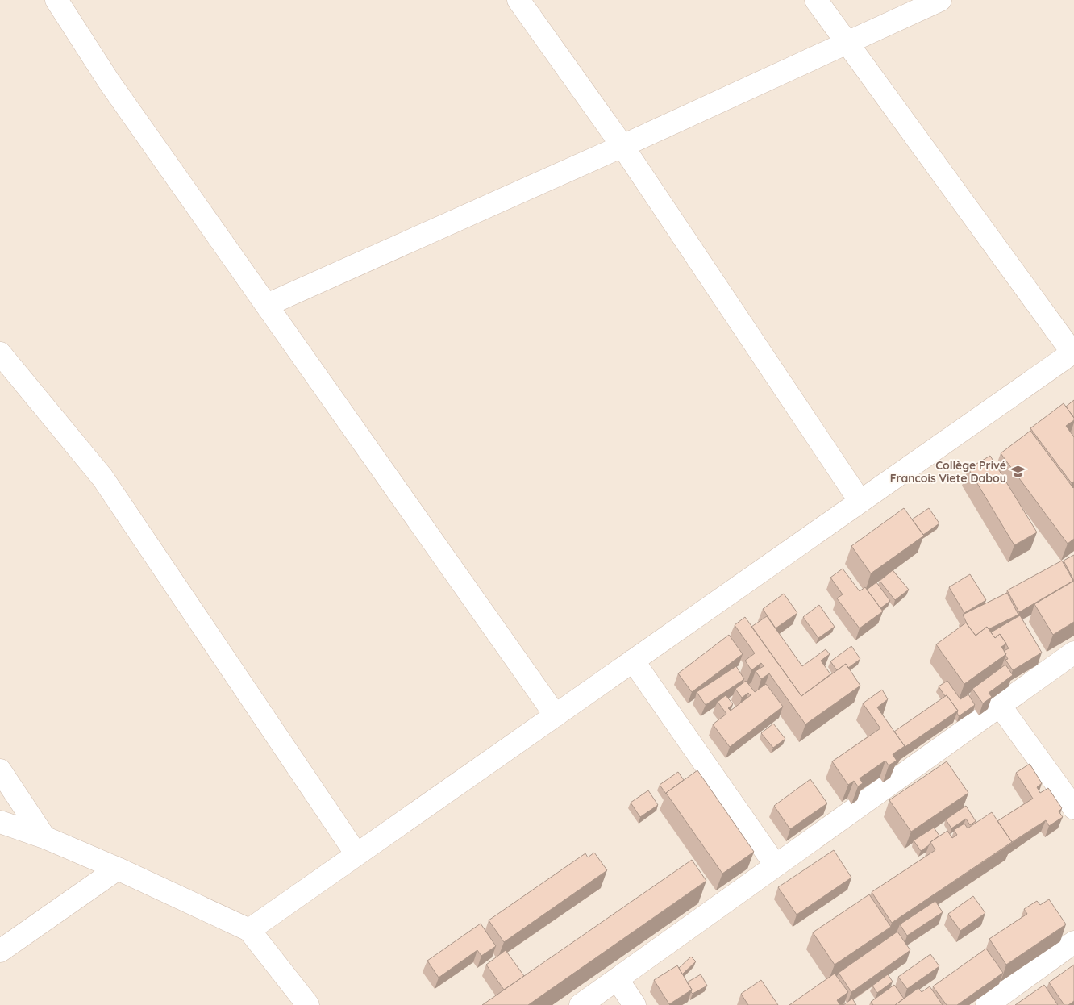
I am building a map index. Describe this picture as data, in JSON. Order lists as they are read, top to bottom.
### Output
{
  "places": {
    "school or university": ["Collège Privé Francois Viete Dabou"]
  }
}
